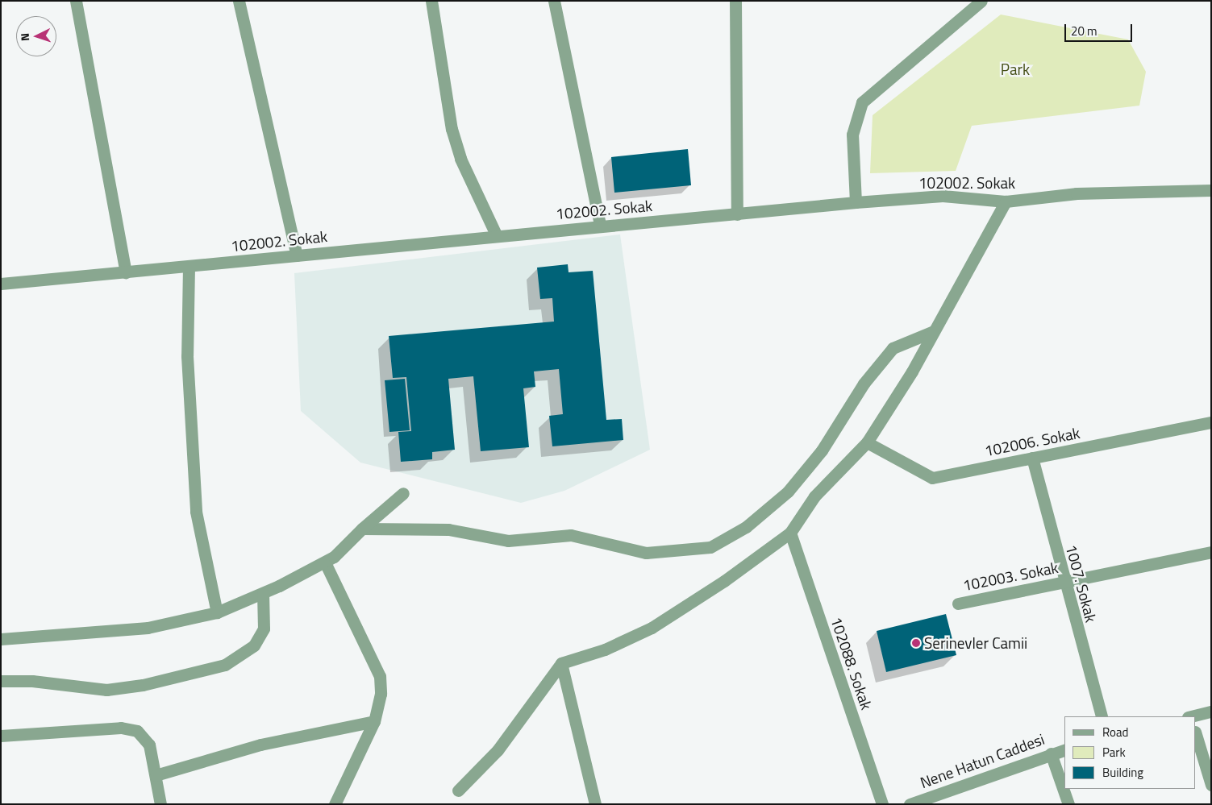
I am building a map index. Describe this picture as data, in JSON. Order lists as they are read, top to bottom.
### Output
{
  "streets": {
    "street": [
      "102002. Sokak",
      "102006. Sokak",
      "102003. Sokak",
      "1007. Sokak",
      "102088. Sokak",
      "Nene Hatun Caddesi"
    ]
  },
  "crossings": [
    ["102006. Sokak", "1007. Sokak"],
    ["102003. Sokak", "1007. Sokak"]
  ],
  "parks": ["Park"],
  "places": ["Serinevler Camii"],
  "legend": ["Road", "Park", "Building"],
  "scale_bar": "20 m",
  "north": "left"
}
